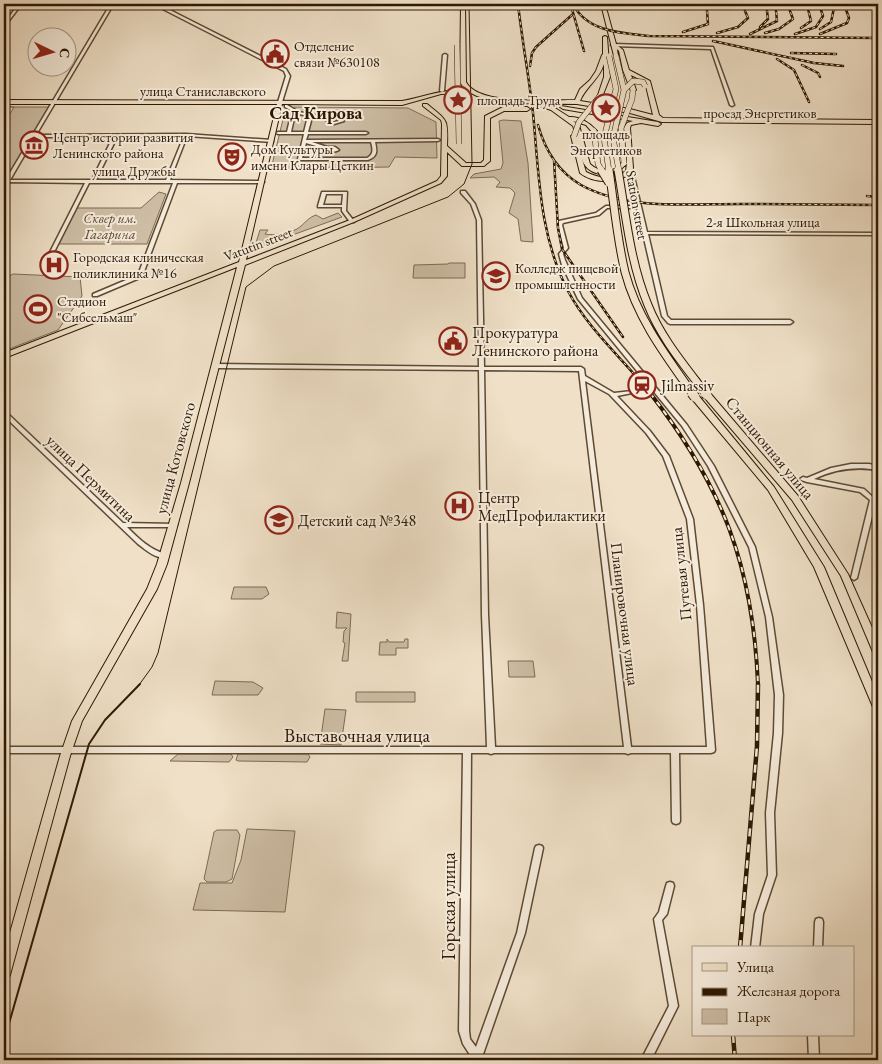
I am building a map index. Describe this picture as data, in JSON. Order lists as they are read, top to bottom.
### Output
{
  "streets": {
    "main road": [
      "улица Станиславского",
      "проезд Энергетиков",
      "Station street",
      "Vatutin street",
      "улица Котовского"
    ],
    "street": [
      "улица Дружбы",
      "2-я Школьная улица",
      "улица Пермитина",
      "Путевая улица",
      "Планировочная улица",
      "Выставочная улица",
      "Горская улица"
    ]
  },
  "crossings": [
    ["улица Станиславского", "улица Котовского"],
    ["улица Дружбы", "улица Котовского"],
    ["Vatutin street", "улица Котовского"],
    ["улица Котовского", "улица Пермитина"],
    ["улица Котовского", "Выставочная улица"],
    ["Путевая улица", "Планировочная улица"],
    ["Путевая улица", "Выставочная улица"],
    ["Планировочная улица", "Выставочная улица"],
    ["Выставочная улица", "Горская улица"]
  ],
  "districts": ["Сад Кирова"],
  "parks": ["Сквер им. Гагарина"],
  "places": {
    "public building": ["Отделение связи №630108", "Прокуратура Ленинского района"],
    "place": ["площадь Труда", "площадь Энергетиков"],
    "museum": ["Центр истории развития Ленинского района"],
    "theatre": ["Дом Культуры имени Клары Цеткин"],
    "hospital": ["Городская клиническая поликлиника №16", "Центр МедПрофилактики"],
    "school or university": ["Колледж пищевой промышленности", "Детский сад №348"],
    "sports": ["Стадион \"Сибсельмаш\""],
    "station": ["Jilmassiv"]
  },
  "legend": ["Улица", "Железная дорога", "Парк"],
  "north": "right"
}
